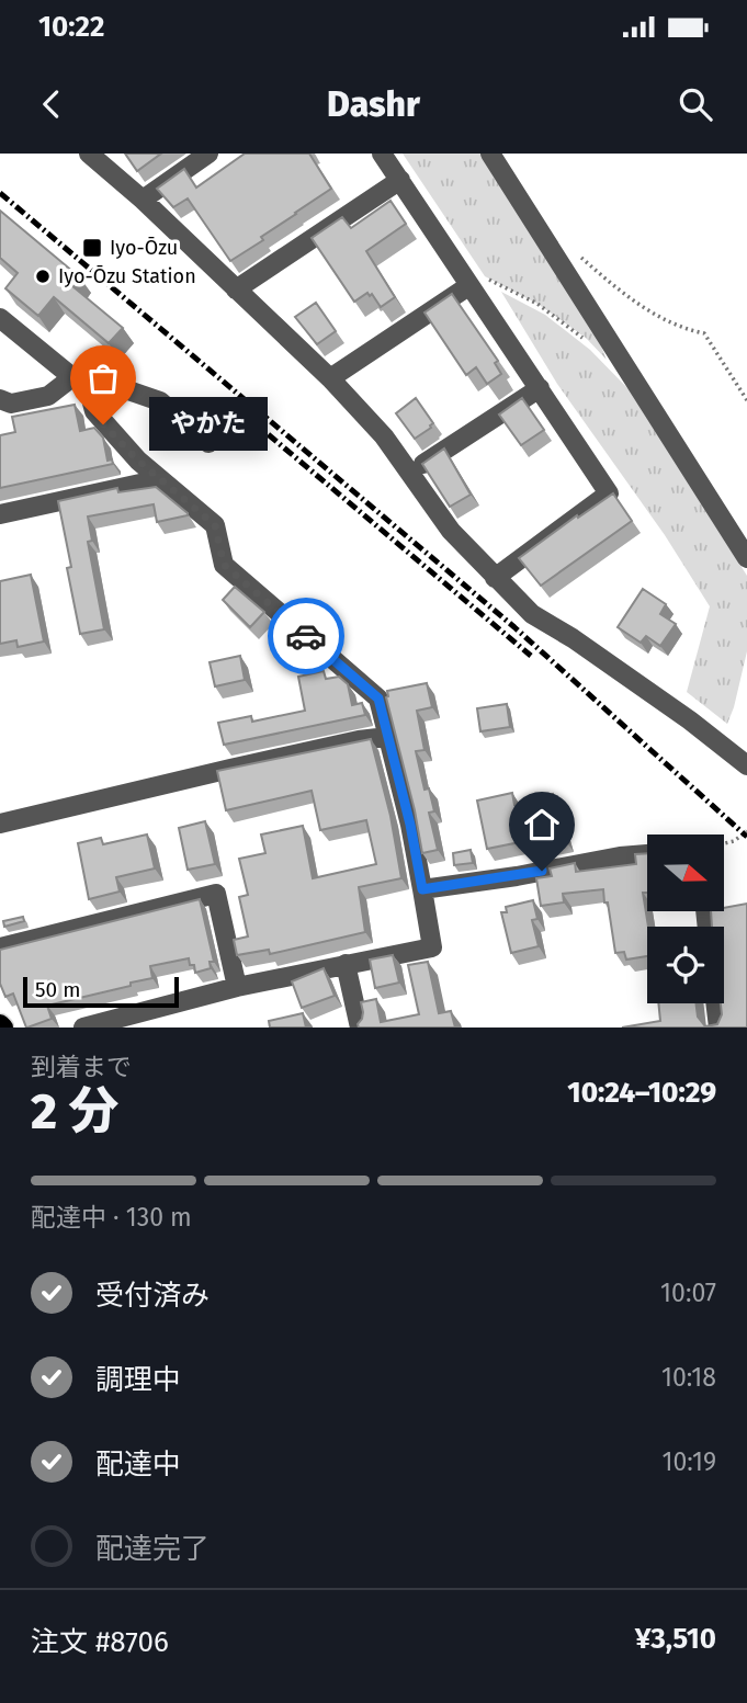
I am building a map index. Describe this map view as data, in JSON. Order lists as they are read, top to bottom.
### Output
{
  "places": {
    "transit": ["Iyo-Ōzu"],
    "other": ["Iyo-Ōzu Station", "やかた"]
  },
  "scale_bar": "50 m",
  "north": "right",
  "page": {
    "status": "10:22",
    "header": "Dashr",
    "bubble": "やかた",
    "scale": "50 m",
    "heading": ["2 分", "到着まで", "10:24–10:29"],
    "panel": ["注文 #8706", "¥3,510"],
    "bar": "配達中 · 130 m",
    "list": [
      ["受付済み", "10:07"],
      ["調理中", "10:18"],
      ["配達中", "10:19"],
      "配達完了"
    ]
  }
}
